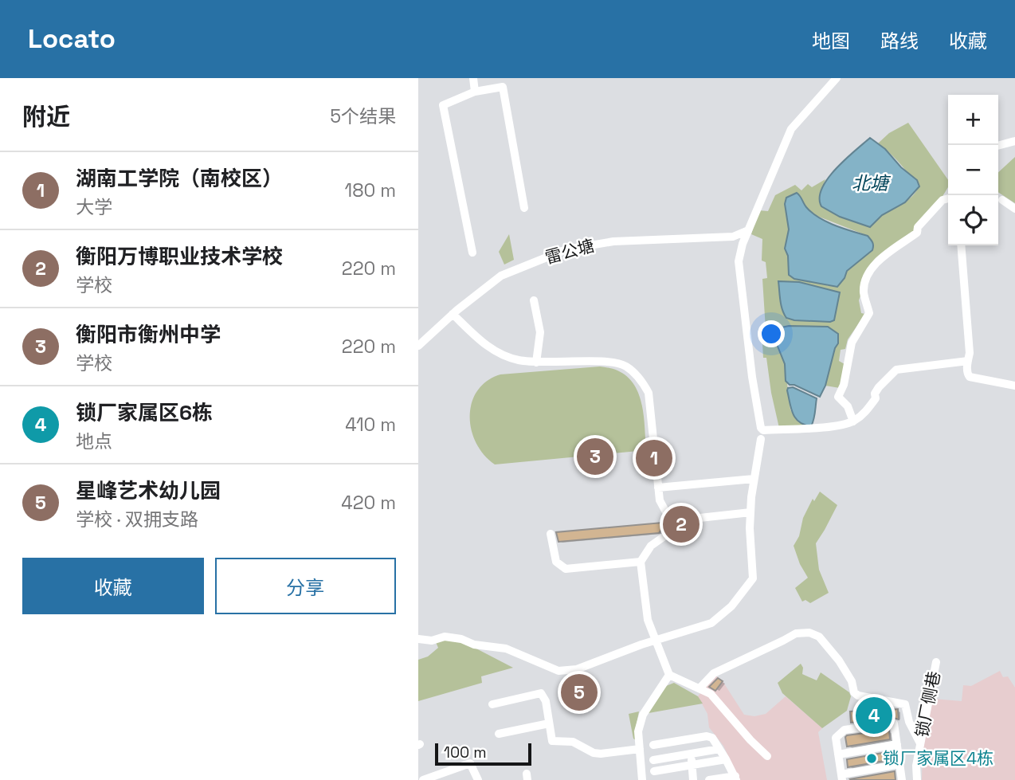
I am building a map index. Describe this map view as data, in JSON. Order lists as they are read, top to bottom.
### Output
{
  "streets": {
    "street": ["雷公塘", "锁厂侧巷"]
  },
  "water": ["北塘"],
  "places": ["锁厂家属区4栋"],
  "scale_bar": "100 m",
  "page": {
    "header": "Locato",
    "nav": ["地图", "路线", "收藏"],
    "heading": ["附近", "5个结果"],
    "map_buttons": ["+", "−"],
    "list": [
      {
        "mark": "1",
        "name": "湖南工学院（南校区）",
        "note": "大学",
        "value": "180 m"
      },
      {
        "mark": "2",
        "name": "衡阳万博职业技术学校",
        "note": "学校",
        "value": "220 m"
      },
      {
        "mark": "3",
        "name": "衡阳市衡州中学",
        "note": "学校",
        "value": "220 m"
      },
      {
        "mark": "4",
        "name": "锁厂家属区6栋",
        "note": "地点",
        "value": "410 m"
      },
      {
        "mark": "5",
        "name": "星峰艺术幼儿园",
        "note": "学校 · 双拥支路",
        "value": "420 m"
      }
    ],
    "pins": [
      "3",
      "1",
      "2",
      "5",
      "4"
    ],
    "buttons": ["收藏", "分享"],
    "scale": "100 m"
  }
}
